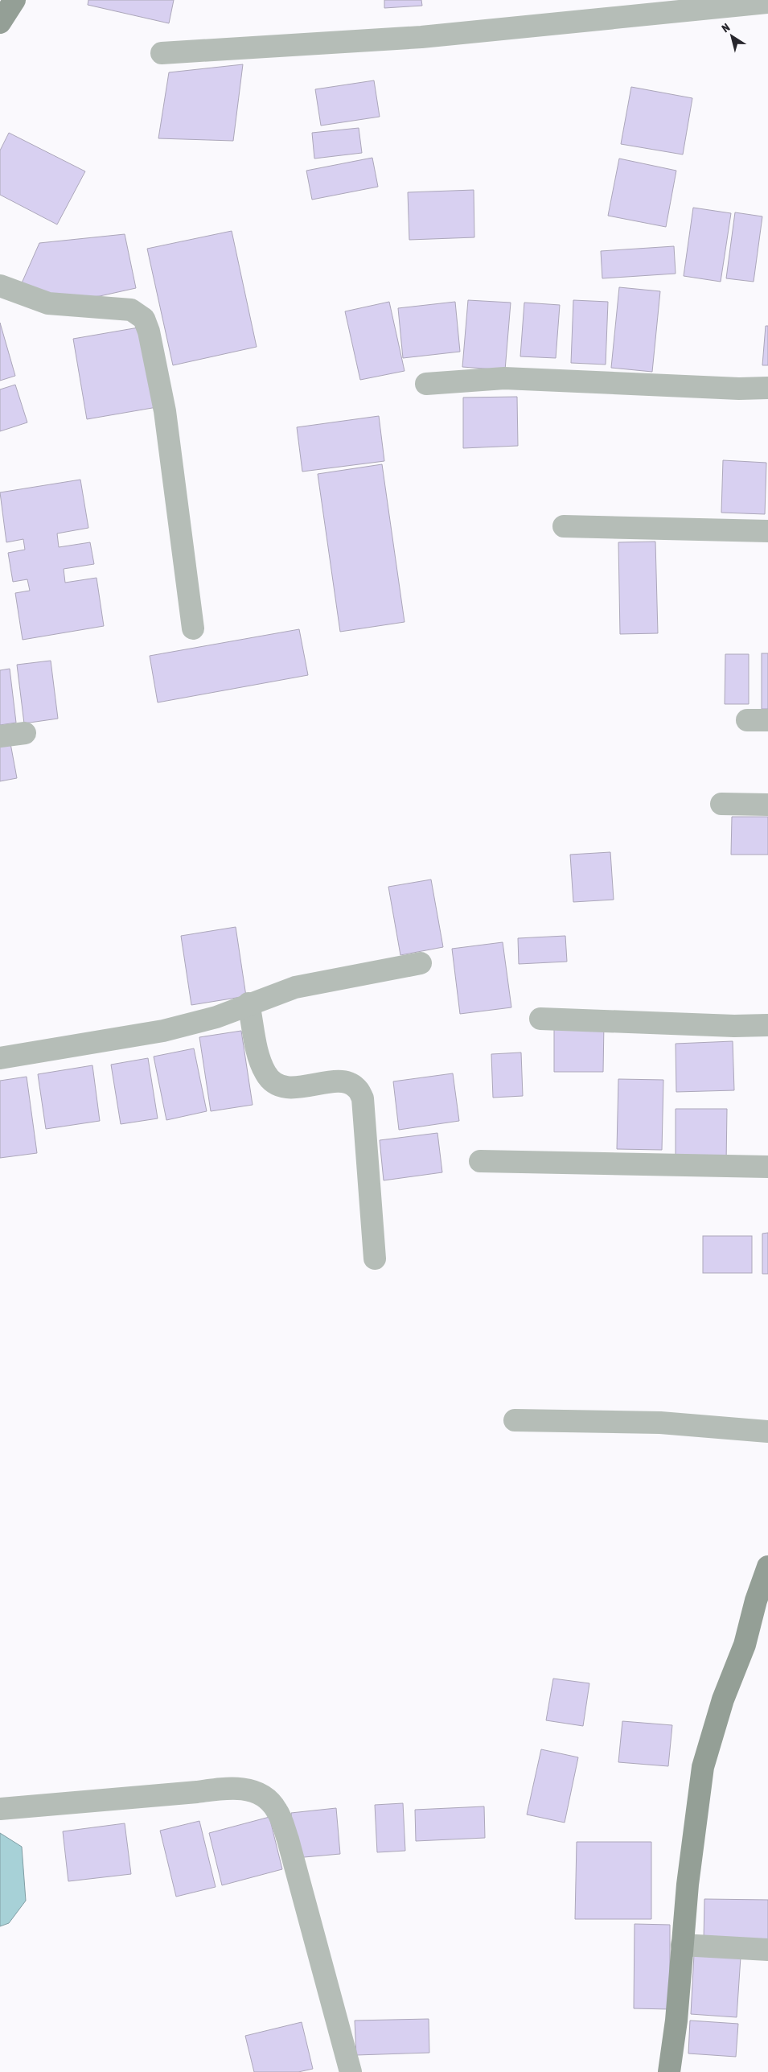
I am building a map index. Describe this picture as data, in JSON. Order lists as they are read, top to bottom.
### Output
{
  "north": "top left"
}
